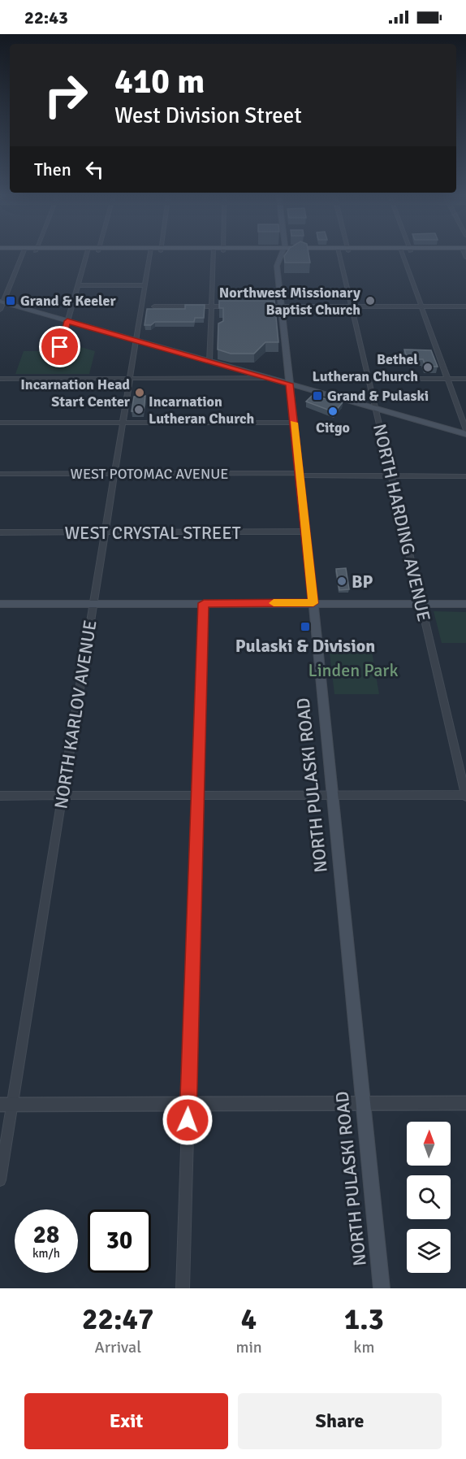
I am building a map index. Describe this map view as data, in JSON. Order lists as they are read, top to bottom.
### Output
{
  "streets": {
    "main road": ["NORTH PULASKI ROAD"],
    "street": [
      "WEST POTOMAC AVENUE",
      "NORTH HARDING AVENUE",
      "WEST CRYSTAL STREET",
      "NORTH KARLOV AVENUE"
    ]
  },
  "crossings": [
    ["WEST POTOMAC AVENUE", "NORTH HARDING AVENUE"],
    ["WEST POTOMAC AVENUE", "NORTH KARLOV AVENUE"],
    ["WEST POTOMAC AVENUE", "NORTH PULASKI ROAD"],
    ["WEST CRYSTAL STREET", "NORTH KARLOV AVENUE"],
    ["WEST CRYSTAL STREET", "NORTH PULASKI ROAD"]
  ],
  "parks": ["Linden Park"],
  "places": {
    "transit": ["Grand & Keeler", "Grand & Pulaski", "Pulaski & Division"],
    "other": [
      "Northwest Missionary Baptist Church",
      "Bethel Lutheran Church",
      "Incarnation Head Start Center",
      "Incarnation Lutheran Church",
      "Citgo",
      "BP"
    ]
  },
  "north": "top",
  "page": {
    "status": "22:43",
    "turn": ["410 m", "West Division Street"],
    "then": "Then",
    "speed": "28 km/h",
    "limit": "30",
    "eta": [
      "22:47",
      "Arrival",
      "4",
      "min",
      "1.3",
      "km"
    ],
    "buttons": ["Exit", "Share"]
  }
}
